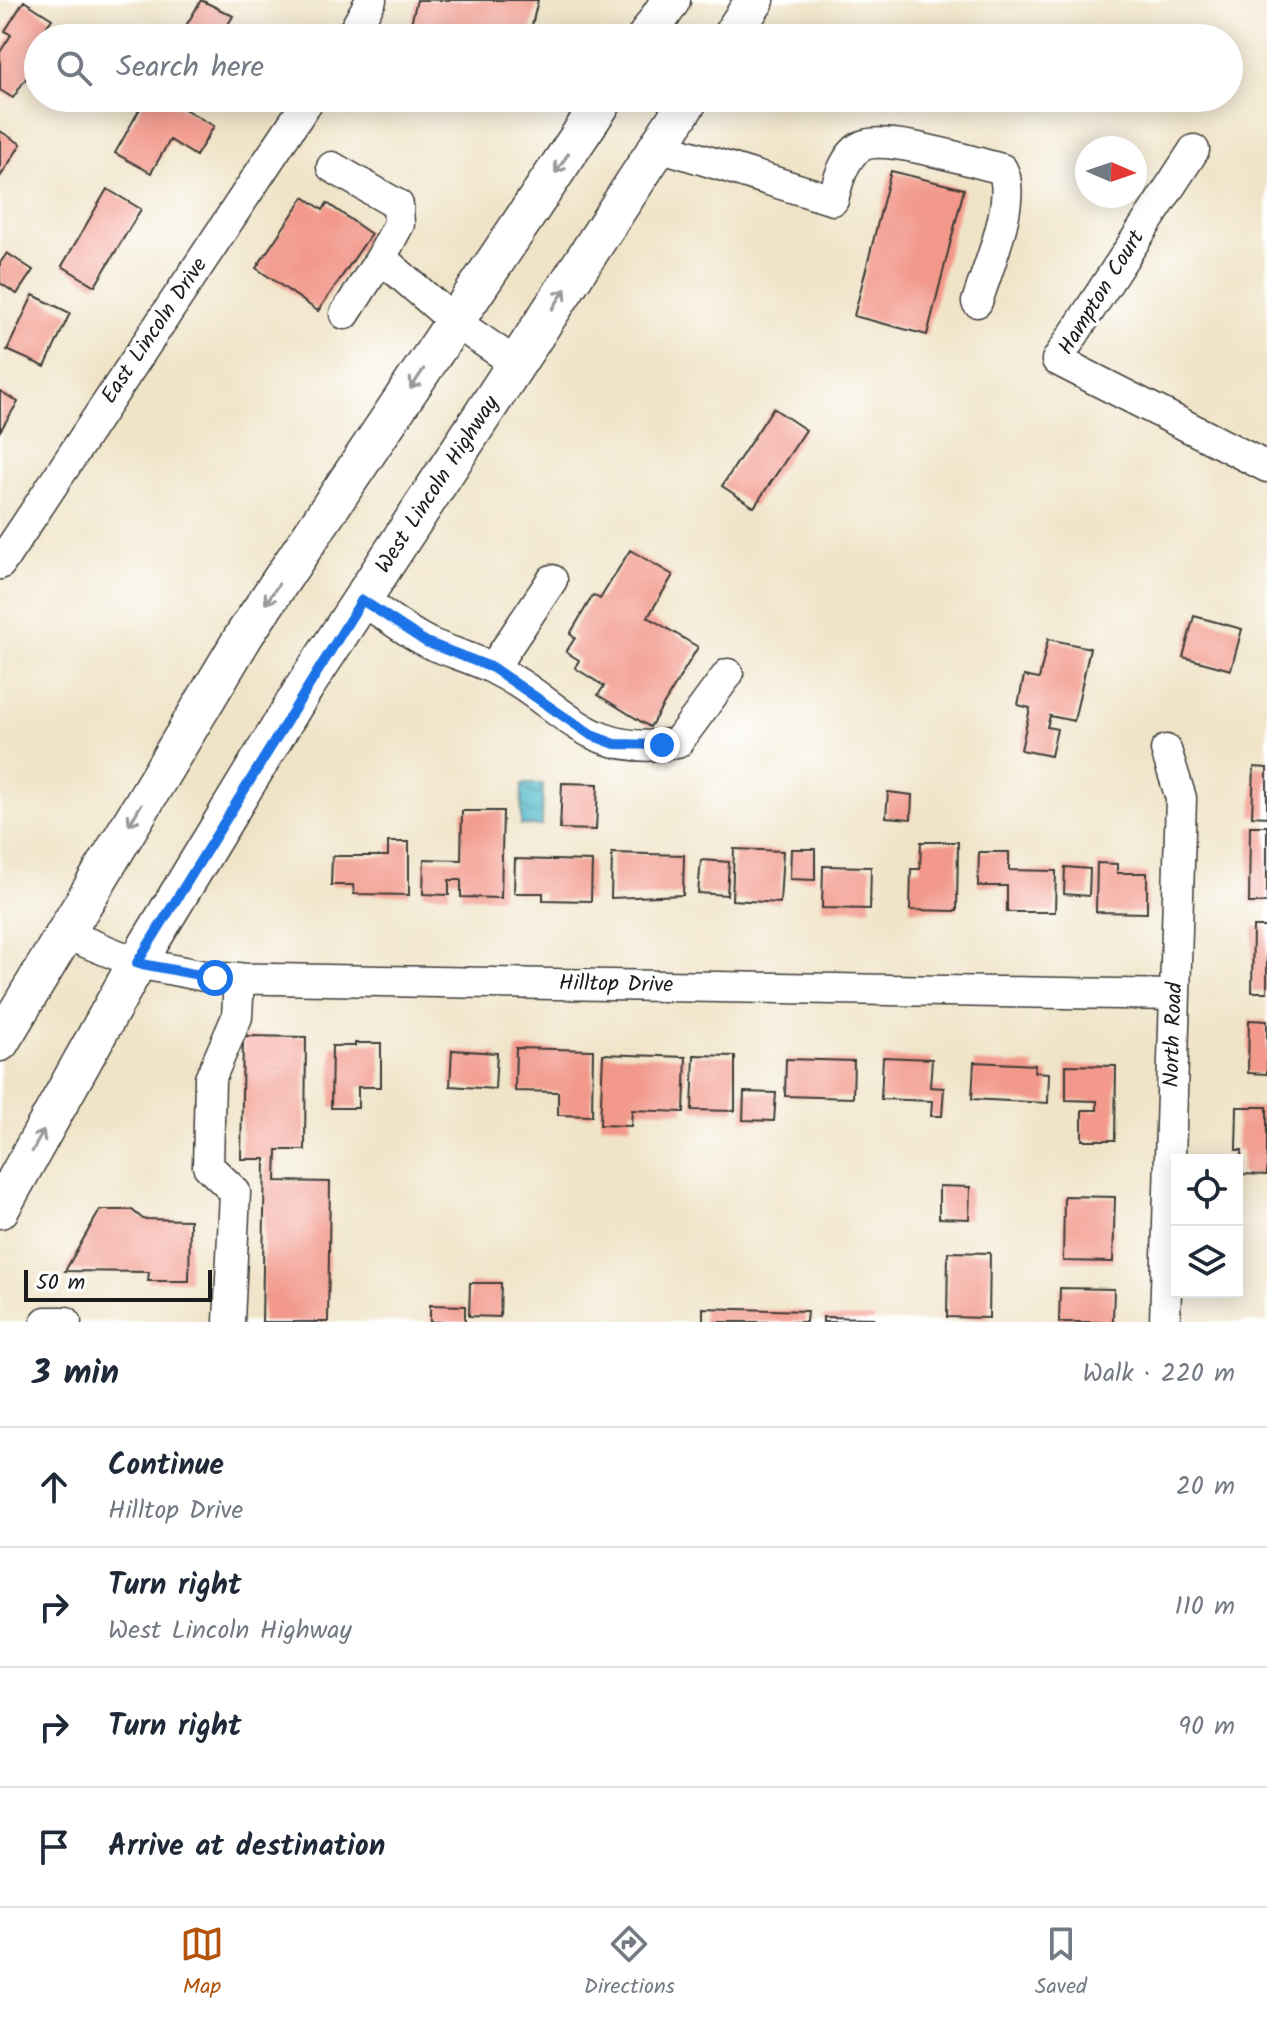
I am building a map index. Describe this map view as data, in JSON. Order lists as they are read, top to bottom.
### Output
{
  "streets": {
    "main road": ["West Lincoln Highway"],
    "street": [
      "Hampton Court",
      "East Lincoln Drive",
      "Hilltop Drive",
      "North Road"
    ]
  },
  "crossings": [
    ["West Lincoln Highway", "Hilltop Drive"],
    ["Hilltop Drive", "North Road"]
  ],
  "scale_bar": "50 m",
  "north": "right",
  "page": {
    "search": "Search here",
    "scale": "50 m",
    "heading": ["3 min", "Walk · 220 m"],
    "list": [
      ["Continue", "Hilltop Drive", "20 m"],
      ["Turn right", "West Lincoln Highway", "110 m"],
      ["Turn right", "90 m"],
      "Arrive at destination"
    ],
    "nav": ["Map", "Directions", "Saved"]
  }
}
